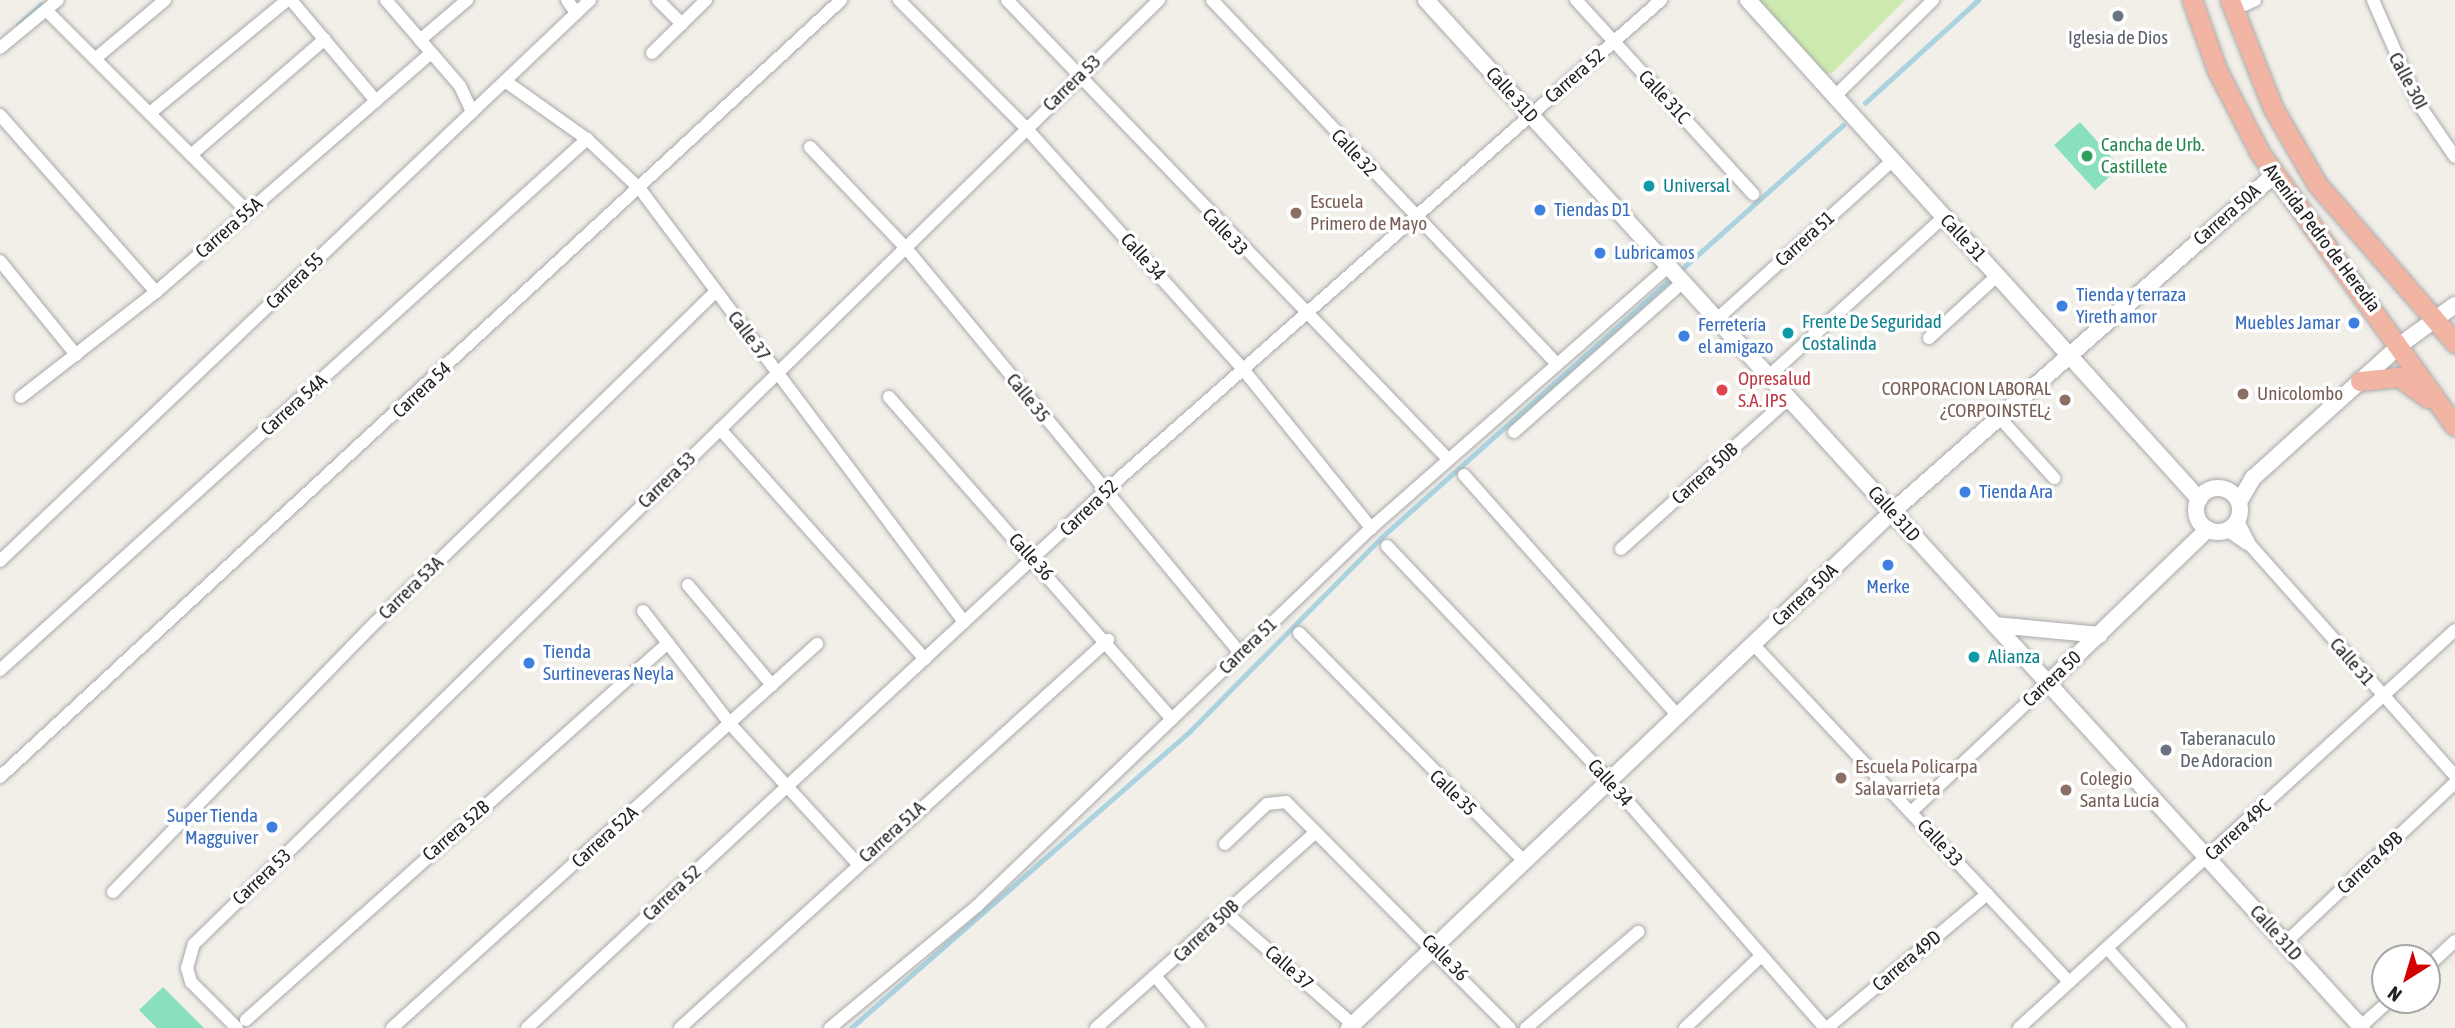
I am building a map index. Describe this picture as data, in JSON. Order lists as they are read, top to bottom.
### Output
{
  "streets": {
    "highway": ["Avenida Pedro de Heredia"],
    "street": [
      "Carrera 52",
      "Calle 30I",
      "Carrera 53",
      "Calle 31D",
      "Calle 31C",
      "Calle 32",
      "Carrera 50A",
      "Carrera 55A",
      "Calle 33",
      "Calle 31",
      "Carrera 51",
      "Calle 34",
      "Carrera 55",
      "Calle 37",
      "Carrera 54",
      "Calle 35",
      "Carrera 54A",
      "Carrera 50B",
      "Calle 36",
      "Carrera 53A",
      "Carrera 50",
      "Carrera 49C",
      "Carrera 52B",
      "Carrera 51A",
      "Carrera 52A",
      "Carrera 49B",
      "Carrera 49D"
    ]
  },
  "crossings": [
    ["Carrera 52", "Calle 31D"],
    ["Carrera 52", "Calle 31C"],
    ["Carrera 52", "Calle 32"],
    ["Carrera 52", "Calle 33"],
    ["Carrera 52", "Calle 34"],
    ["Carrera 52", "Calle 37"],
    ["Carrera 52", "Calle 35"],
    ["Carrera 52", "Calle 36"],
    ["Carrera 53", "Calle 33"],
    ["Carrera 53", "Calle 34"],
    ["Carrera 53", "Calle 37"],
    ["Carrera 53", "Calle 35"],
    ["Carrera 53", "Carrera 52B"],
    ["Calle 31D", "Carrera 50A"],
    ["Calle 31D", "Carrera 51"],
    ["Calle 31D", "Carrera 50B"],
    ["Calle 31D", "Carrera 50"],
    ["Calle 31D", "Carrera 49C"],
    ["Calle 31D", "Carrera 49B"],
    ["Calle 32", "Carrera 51"],
    ["Carrera 50A", "Calle 33"],
    ["Carrera 50A", "Calle 31"],
    ["Carrera 50A", "Avenida Pedro de Heredia"],
    ["Carrera 50A", "Calle 34"],
    ["Carrera 50A", "Calle 37"],
    ["Carrera 50A", "Calle 35"],
    ["Carrera 50A", "Calle 36"],
    ["Calle 33", "Carrera 51"],
    ["Calle 33", "Carrera 50"],
    ["Calle 33", "Carrera 49C"],
    ["Calle 33", "Carrera 49D"],
    ["Calle 31", "Carrera 51"],
    ["Calle 31", "Carrera 50"],
    ["Calle 31", "Carrera 49C"],
    ["Carrera 51", "Calle 34"],
    ["Carrera 51", "Calle 35"],
    ["Carrera 51", "Calle 36"],
    ["Calle 34", "Carrera 49D"],
    ["Carrera 55", "Calle 37"],
    ["Calle 37", "Carrera 54"],
    ["Calle 37", "Carrera 54A"],
    ["Calle 37", "Carrera 50B"],
    ["Calle 37", "Carrera 53A"],
    ["Carrera 50B", "Calle 36"],
    ["Calle 36", "Carrera 51A"]
  ],
  "places": [
    "Iglesia de Dios",
    "Cancha de Urb. Castillete",
    "Universal",
    "Tiendas D1",
    "Escuela Primero de Mayo",
    "Lubricamos",
    "Tienda y terraza Yireth amor",
    "Muebles Jamar",
    "Frente De Seguridad Costalinda",
    "Ferretería el amigazo",
    "Opresalud S.A. IPS",
    "Unicolombo",
    "CORPORACION LABORAL ¿CORPOINSTEL¿",
    "Tienda Ara",
    "Merke",
    "Alianza",
    "Tienda Surtineveras Neyla",
    "Taberanaculo De Adoracion",
    "Escuela Policarpa Salavarrieta",
    "Colegio Santa Lucía",
    "Super Tienda Magguiver"
  ],
  "north": "bottom left"
}
